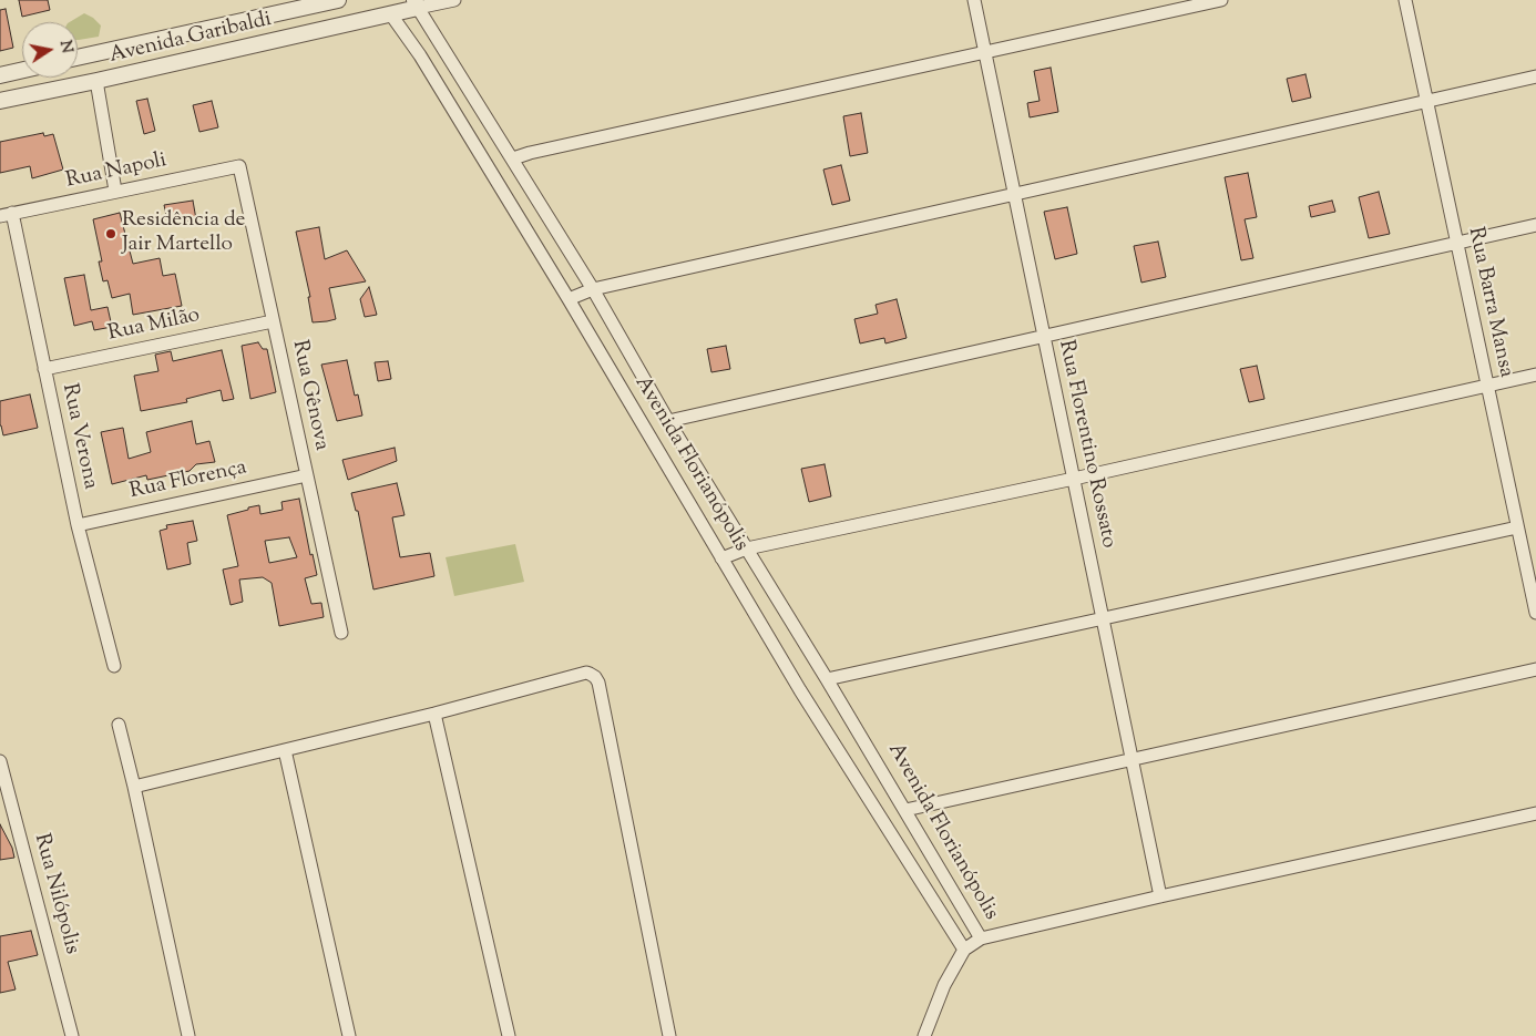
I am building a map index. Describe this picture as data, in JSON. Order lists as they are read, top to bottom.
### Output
{
  "streets": {
    "street": [
      "Avenida Garibaldi",
      "Rua Napoli",
      "Rua Barra Mansa",
      "Rua Milão",
      "Rua Gênova",
      "Rua Verona",
      "Rua Florentino Rossato",
      "Avenida Florianópolis",
      "Rua Florença",
      "Rua Nilópolis"
    ]
  },
  "crossings": [
    ["Avenida Garibaldi", "Avenida Florianópolis"],
    ["Rua Napoli", "Rua Gênova"],
    ["Rua Napoli", "Rua Verona"],
    ["Rua Milão", "Rua Gênova"],
    ["Rua Milão", "Rua Verona"],
    ["Rua Gênova", "Rua Florença"],
    ["Rua Verona", "Rua Florença"]
  ],
  "places": ["Residência de Jair Martello"],
  "north": "right"
}
